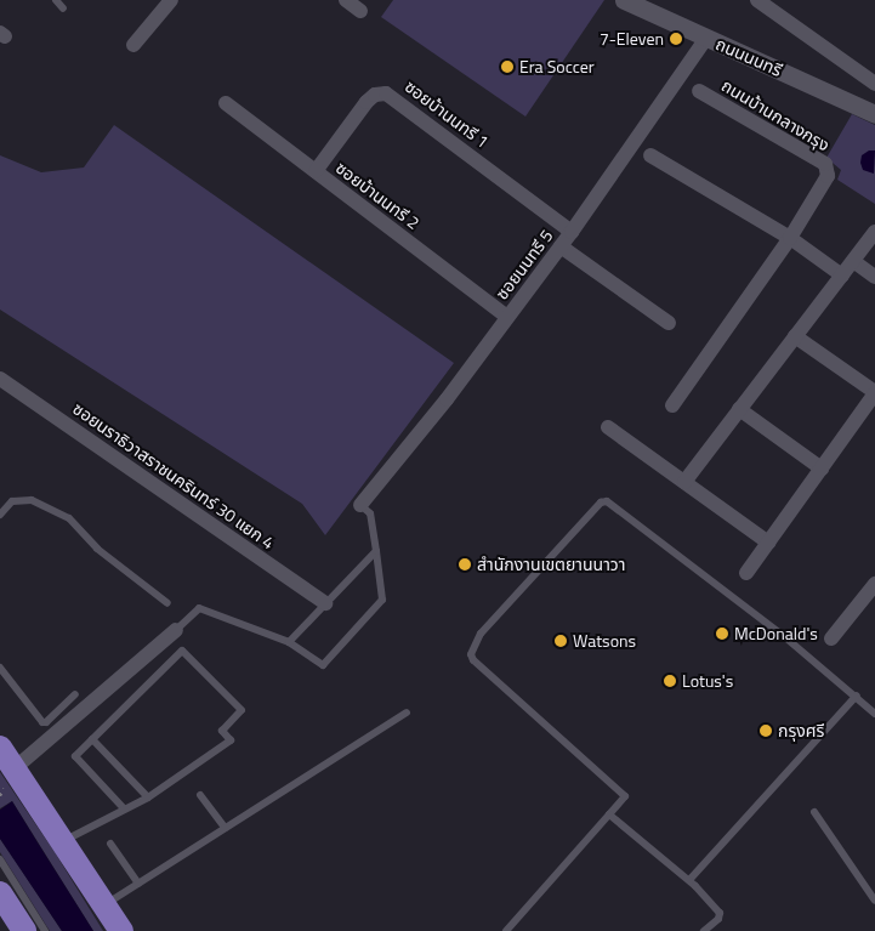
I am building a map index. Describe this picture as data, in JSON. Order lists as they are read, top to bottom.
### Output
{
  "streets": {
    "street": [
      "ถนนนนทรี",
      "ซอยบ้านนทรี 1",
      "ถนนบ้านกลางกรุง",
      "ซอยบ้านนทรี 2",
      "ซอยนนทรี 5",
      "ซอยนราธิวาสราชนครินทร์ 30 แยก 4"
    ]
  },
  "crossings": [
    ["ถนนนนทรี", "ซอยนนทรี 5"],
    ["ซอยบ้านนทรี 1", "ซอยบ้านนทรี 2"],
    ["ซอยบ้านนทรี 1", "ซอยนนทรี 5"],
    ["ซอยบ้านนทรี 2", "ซอยนนทรี 5"]
  ],
  "places": [
    "7-Eleven",
    "Era Soccer",
    "สำนักงานเขตยานนาวา",
    "McDonald's",
    "Watsons",
    "Lotus's",
    "กรุงศรี"
  ]
}
